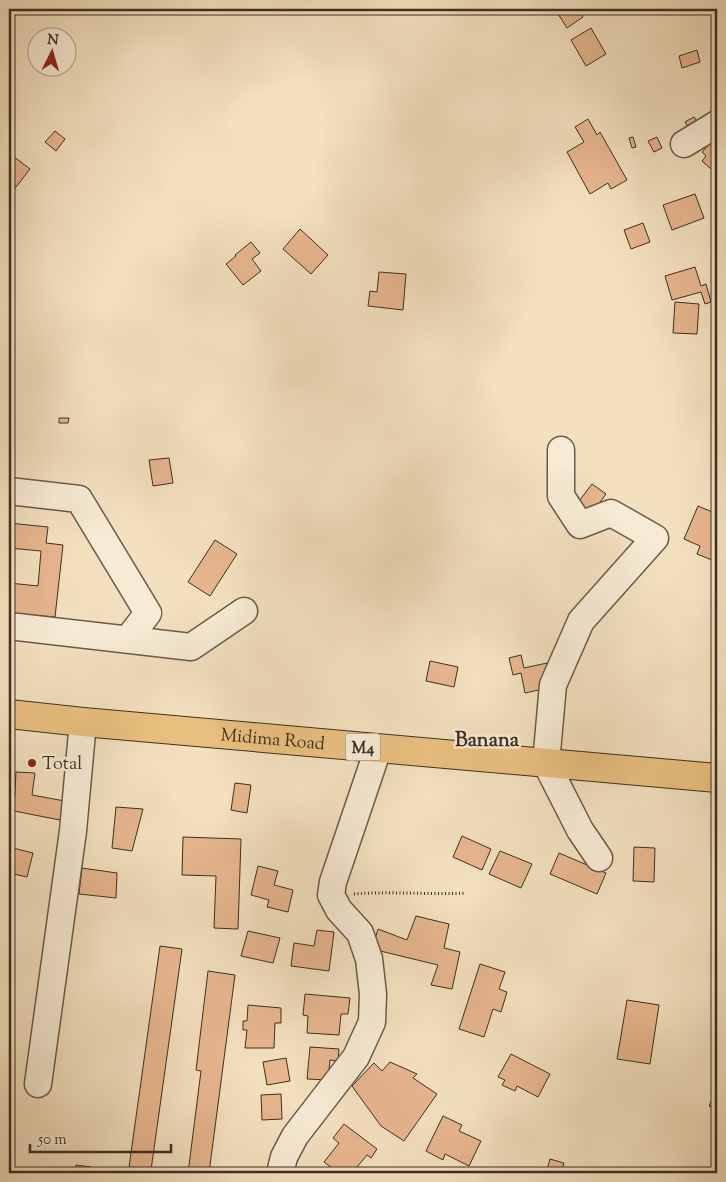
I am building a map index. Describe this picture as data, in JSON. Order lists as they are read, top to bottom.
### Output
{
  "streets": {
    "main road": ["Midima Road", "M4"]
  },
  "districts": ["Banana"],
  "places": ["Total"],
  "scale_bar": "50 m",
  "north": "top"
}
